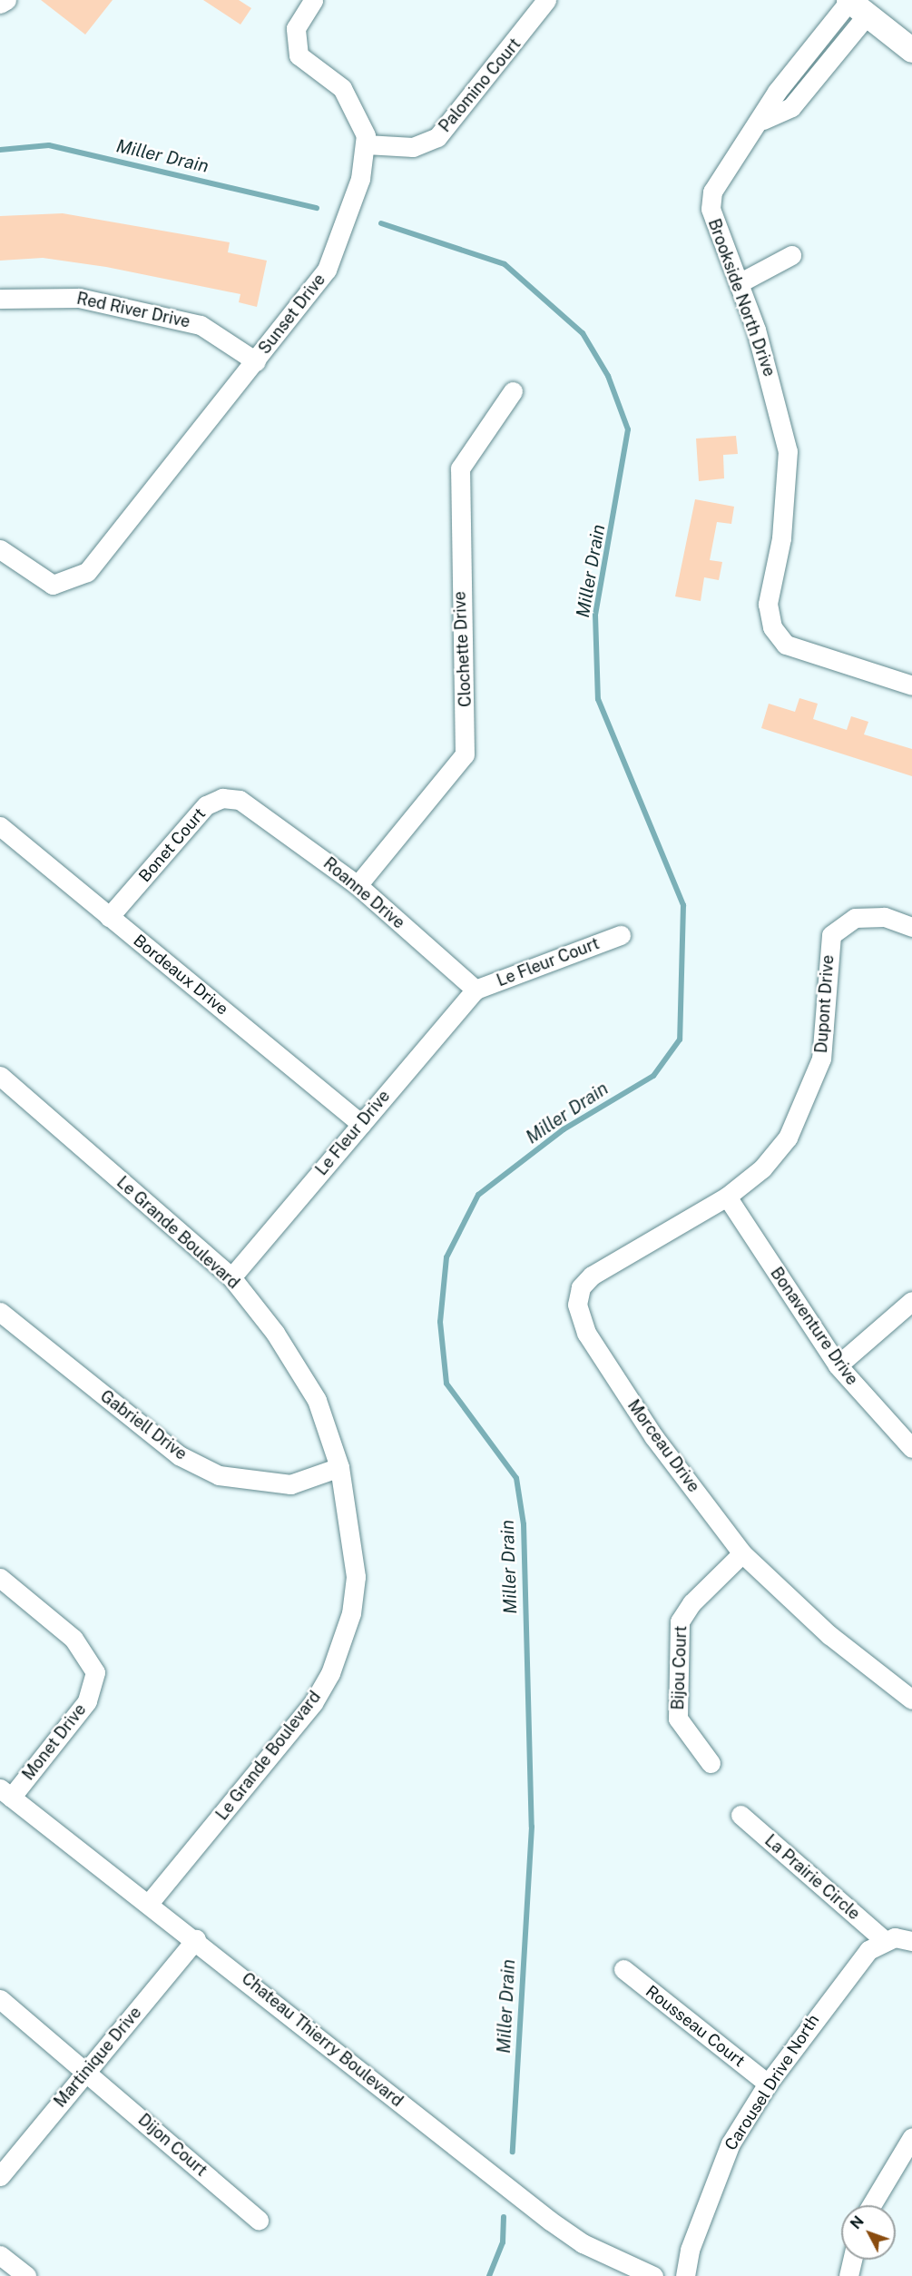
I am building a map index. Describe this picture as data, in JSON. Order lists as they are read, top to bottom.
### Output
{
  "streets": {
    "street": [
      "Palomino Court",
      "Brookside North Drive",
      "Red River Drive",
      "Sunset Drive",
      "Clochette Drive",
      "Bonet Court",
      "Roanne Drive",
      "Le Fleur Court",
      "Bordeaux Drive",
      "Dupont Drive",
      "Le Fleur Drive",
      "Le Grande Boulevard",
      "Bonaventure Drive",
      "Gabriell Drive",
      "Morceau Drive",
      "Bijou Court",
      "Monet Drive",
      "La Prairie Circle",
      "Rousseau Court",
      "Chateau Thierry Boulevard",
      "Martinique Drive",
      "Carousel Drive North",
      "Dijon Court"
    ]
  },
  "crossings": [
    ["Palomino Court", "Sunset Drive"],
    ["Red River Drive", "Sunset Drive"],
    ["Clochette Drive", "Roanne Drive"],
    ["Bonet Court", "Roanne Drive"],
    ["Bonet Court", "Bordeaux Drive"],
    ["Roanne Drive", "Le Fleur Court"],
    ["Roanne Drive", "Le Fleur Drive"],
    ["Le Fleur Court", "Le Fleur Drive"],
    ["Bordeaux Drive", "Le Fleur Drive"],
    ["Dupont Drive", "Bonaventure Drive"],
    ["Dupont Drive", "Morceau Drive"],
    ["Le Fleur Drive", "Le Grande Boulevard"],
    ["Le Grande Boulevard", "Gabriell Drive"],
    ["Le Grande Boulevard", "Chateau Thierry Boulevard"],
    ["Bonaventure Drive", "Morceau Drive"],
    ["Morceau Drive", "Bijou Court"],
    ["Monet Drive", "Chateau Thierry Boulevard"],
    ["La Prairie Circle", "Carousel Drive North"],
    ["Rousseau Court", "Carousel Drive North"],
    ["Chateau Thierry Boulevard", "Martinique Drive"],
    ["Martinique Drive", "Dijon Court"]
  ],
  "water": ["Miller Drain"],
  "north": "top left"
}
